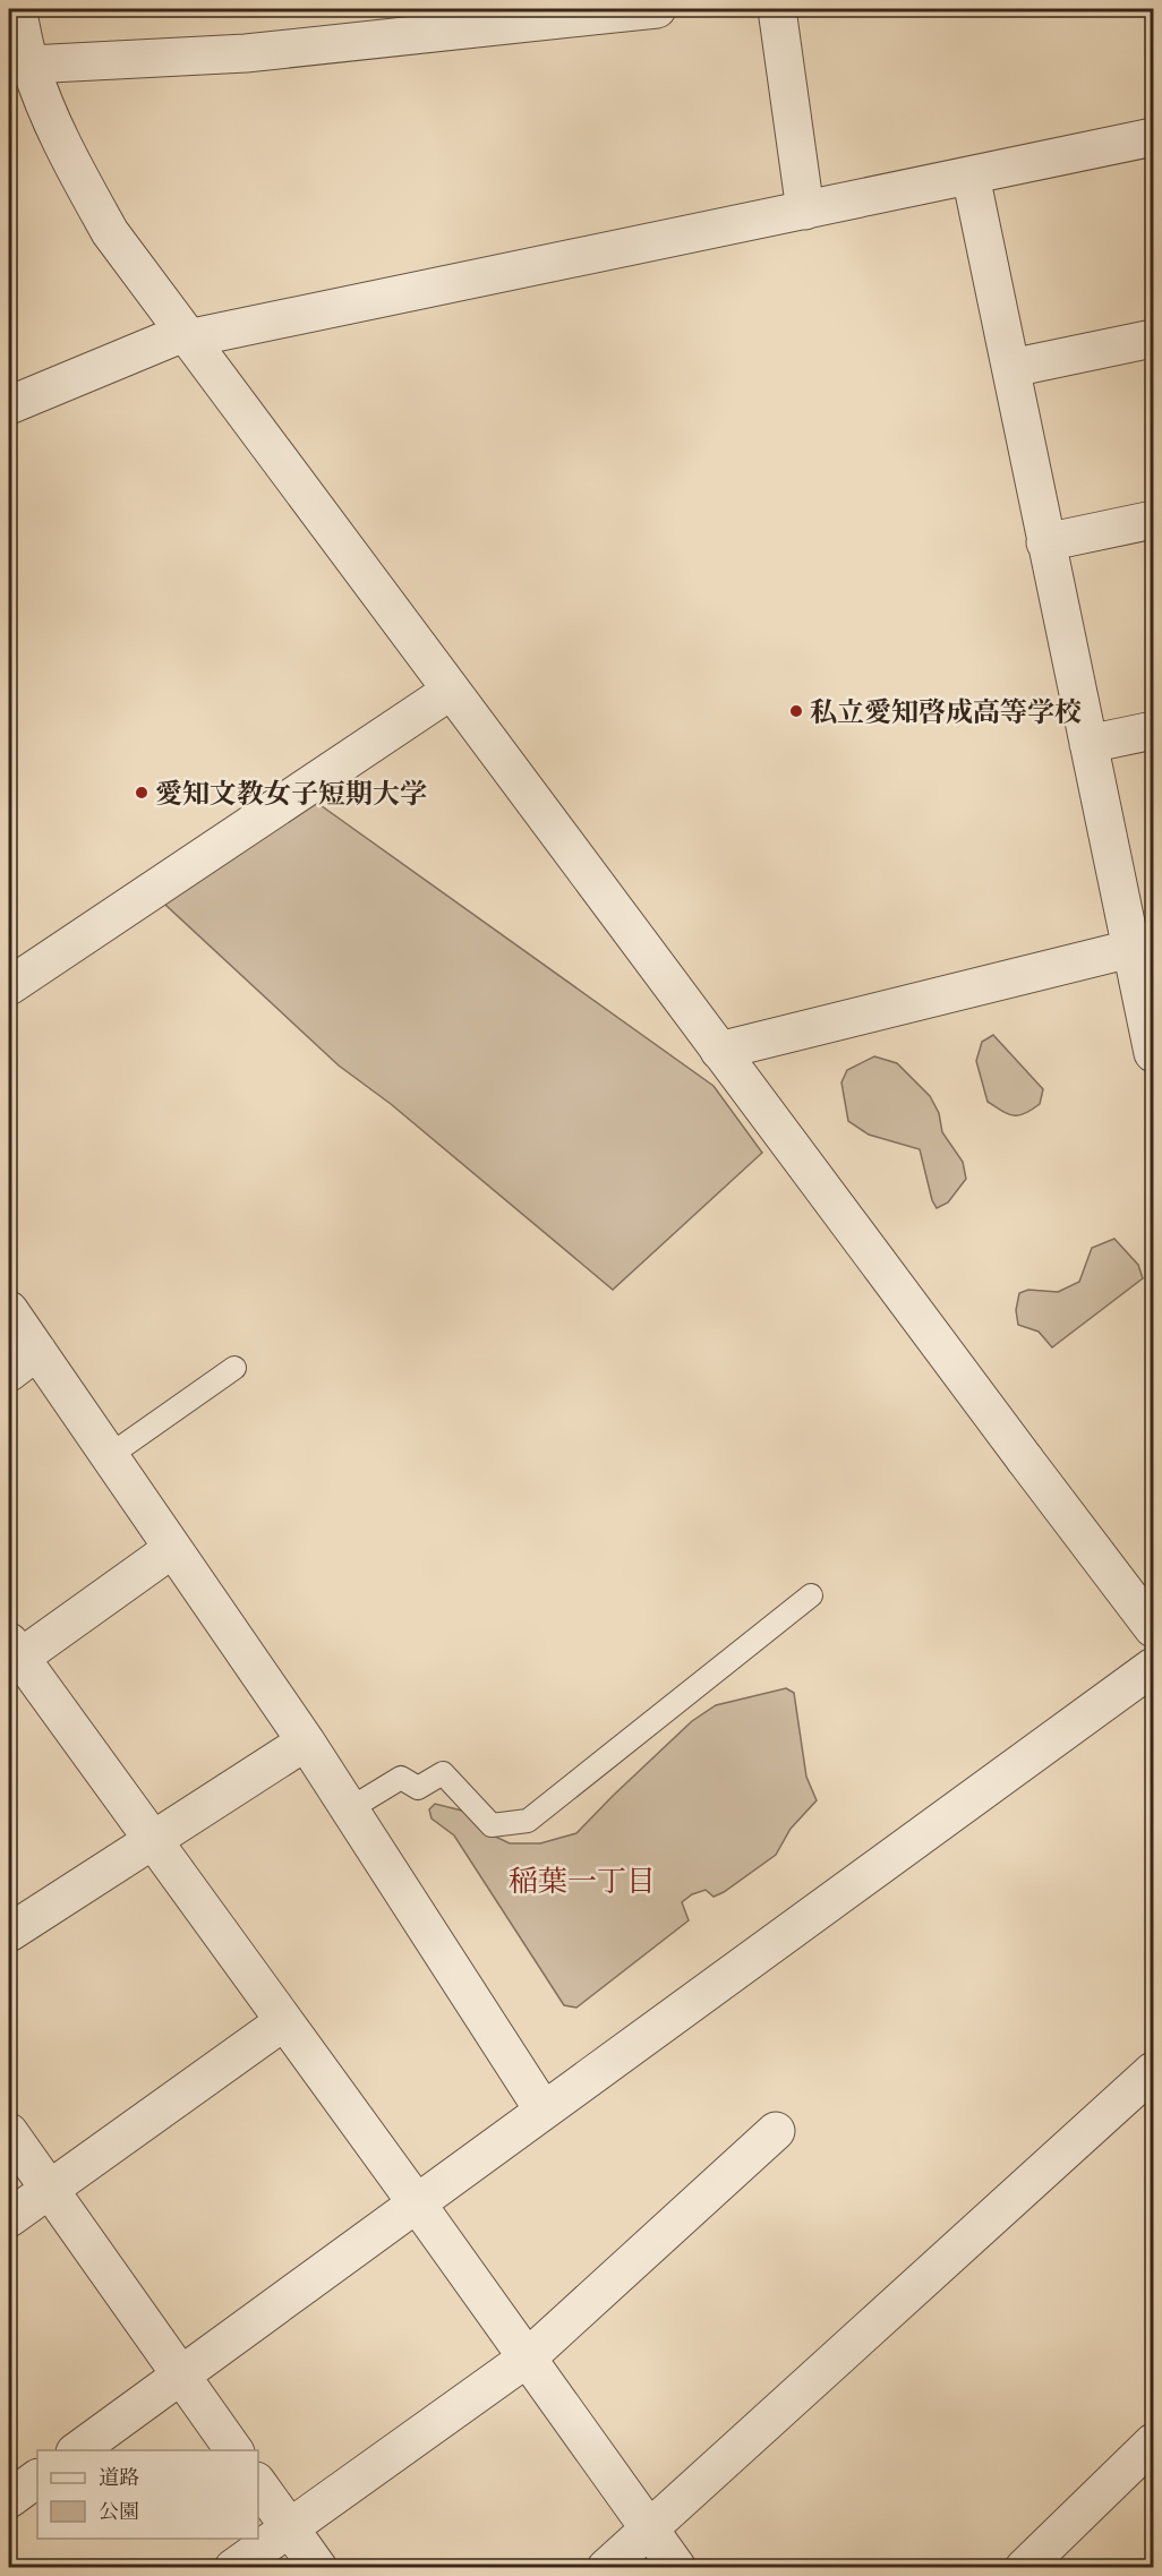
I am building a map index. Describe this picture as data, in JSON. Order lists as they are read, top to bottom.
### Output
{
  "districts": ["稲葉一丁目"],
  "places": ["私立愛知啓成高等学校", "愛知文教女子短期大学"],
  "legend": ["道路", "公園"]
}
